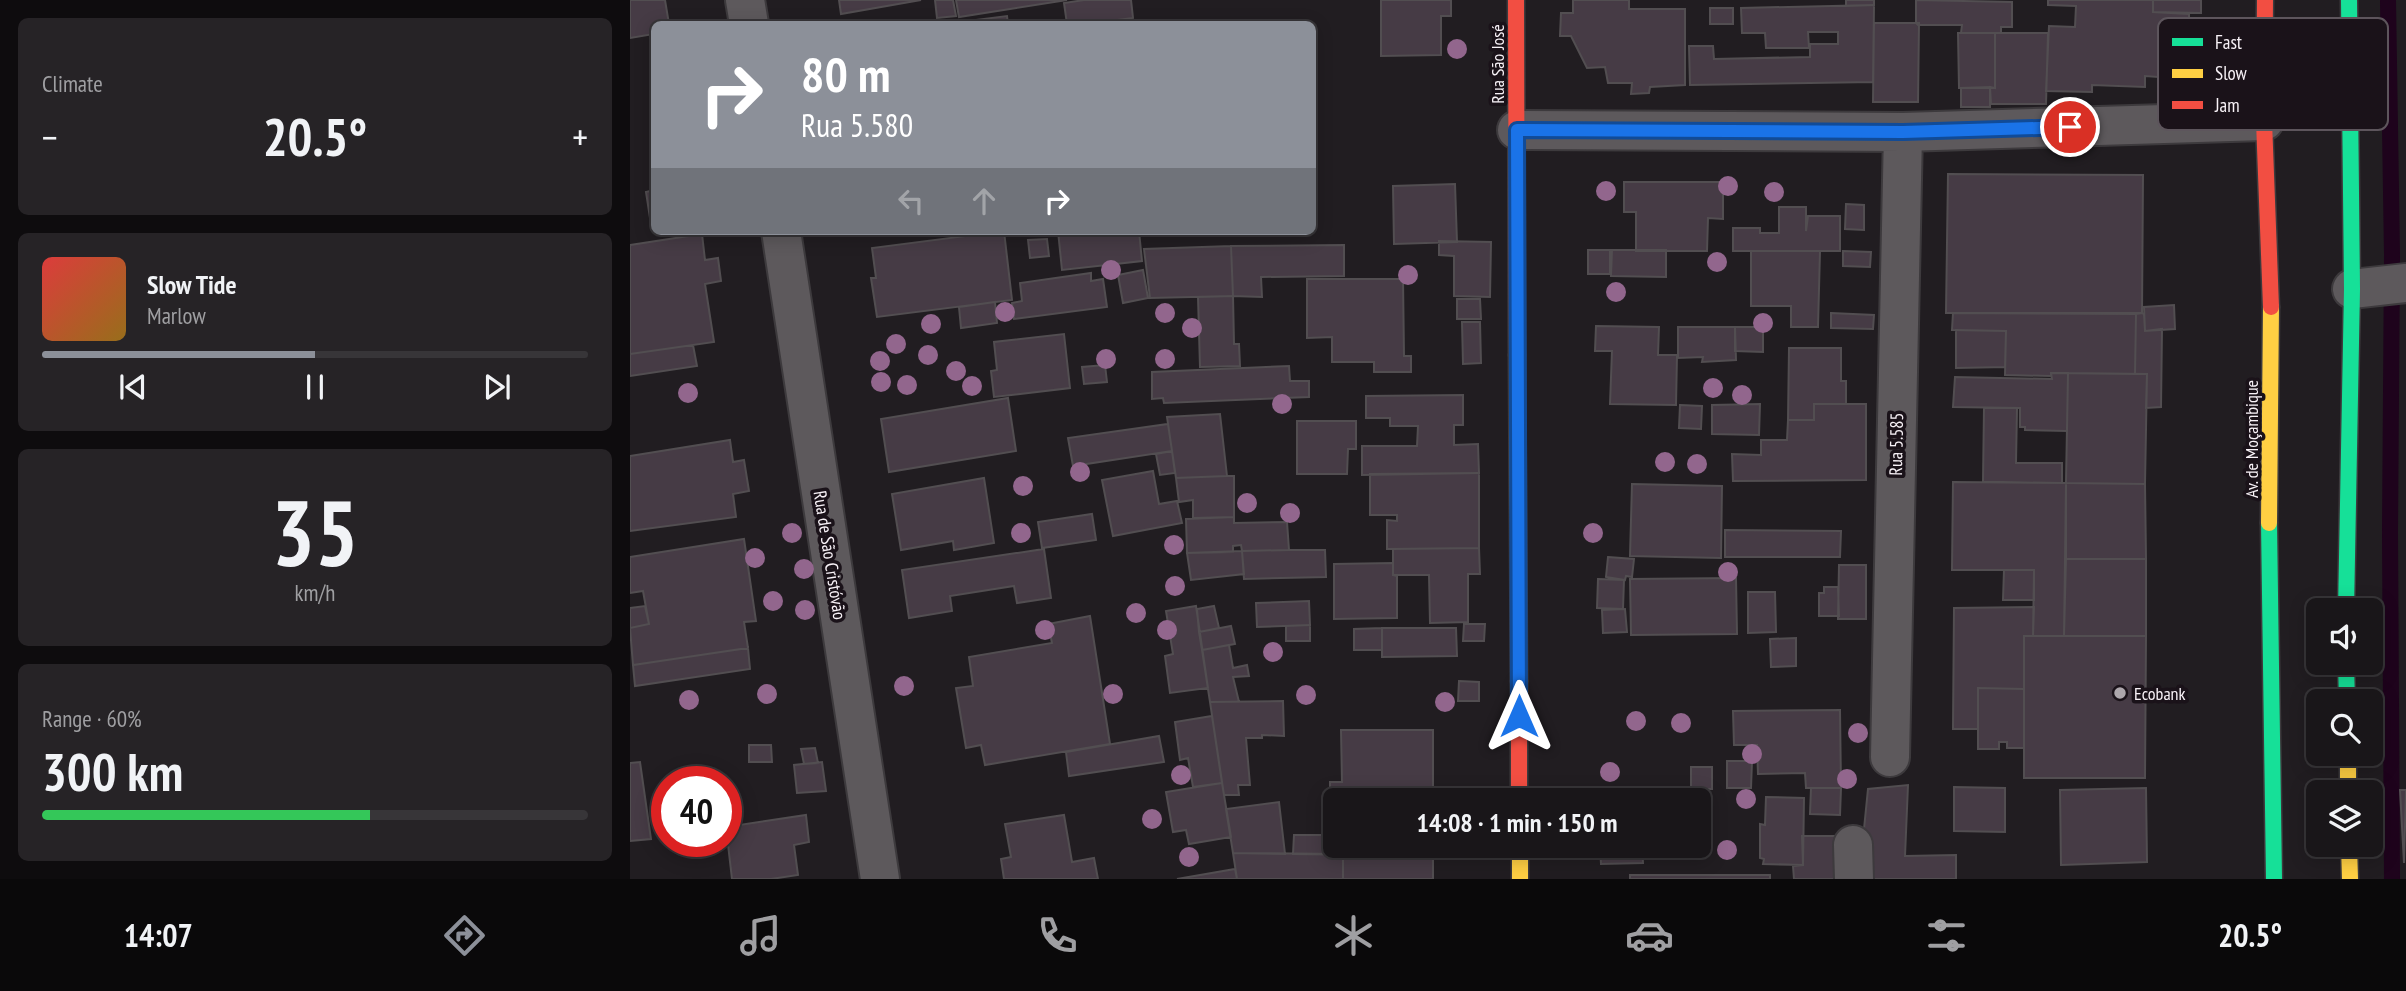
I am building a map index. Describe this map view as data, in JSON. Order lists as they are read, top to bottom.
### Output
{
  "streets": {
    "main road": ["Rua São José", "Av. de Moçambique"],
    "street": ["Rua 5.585", "Rua de São Cristóvão"]
  },
  "places": ["Ecobank"],
  "legend": ["Fast", "Slow", "Jam"],
  "page": {
    "tile": [
      "Climate",
      ["35", "km/h"],
      ["Range · 60%", "300 km"]
    ],
    "turn": ["80 m", "Rua 5.580"],
    "heat": ["−", "20.5°", "+"],
    "song": ["Slow Tide", "Marlow"],
    "limit": "40",
    "trip": "14:08 · 1 min · 150 m",
    "tabs": ["14:07", "20.5°"]
  }
}
